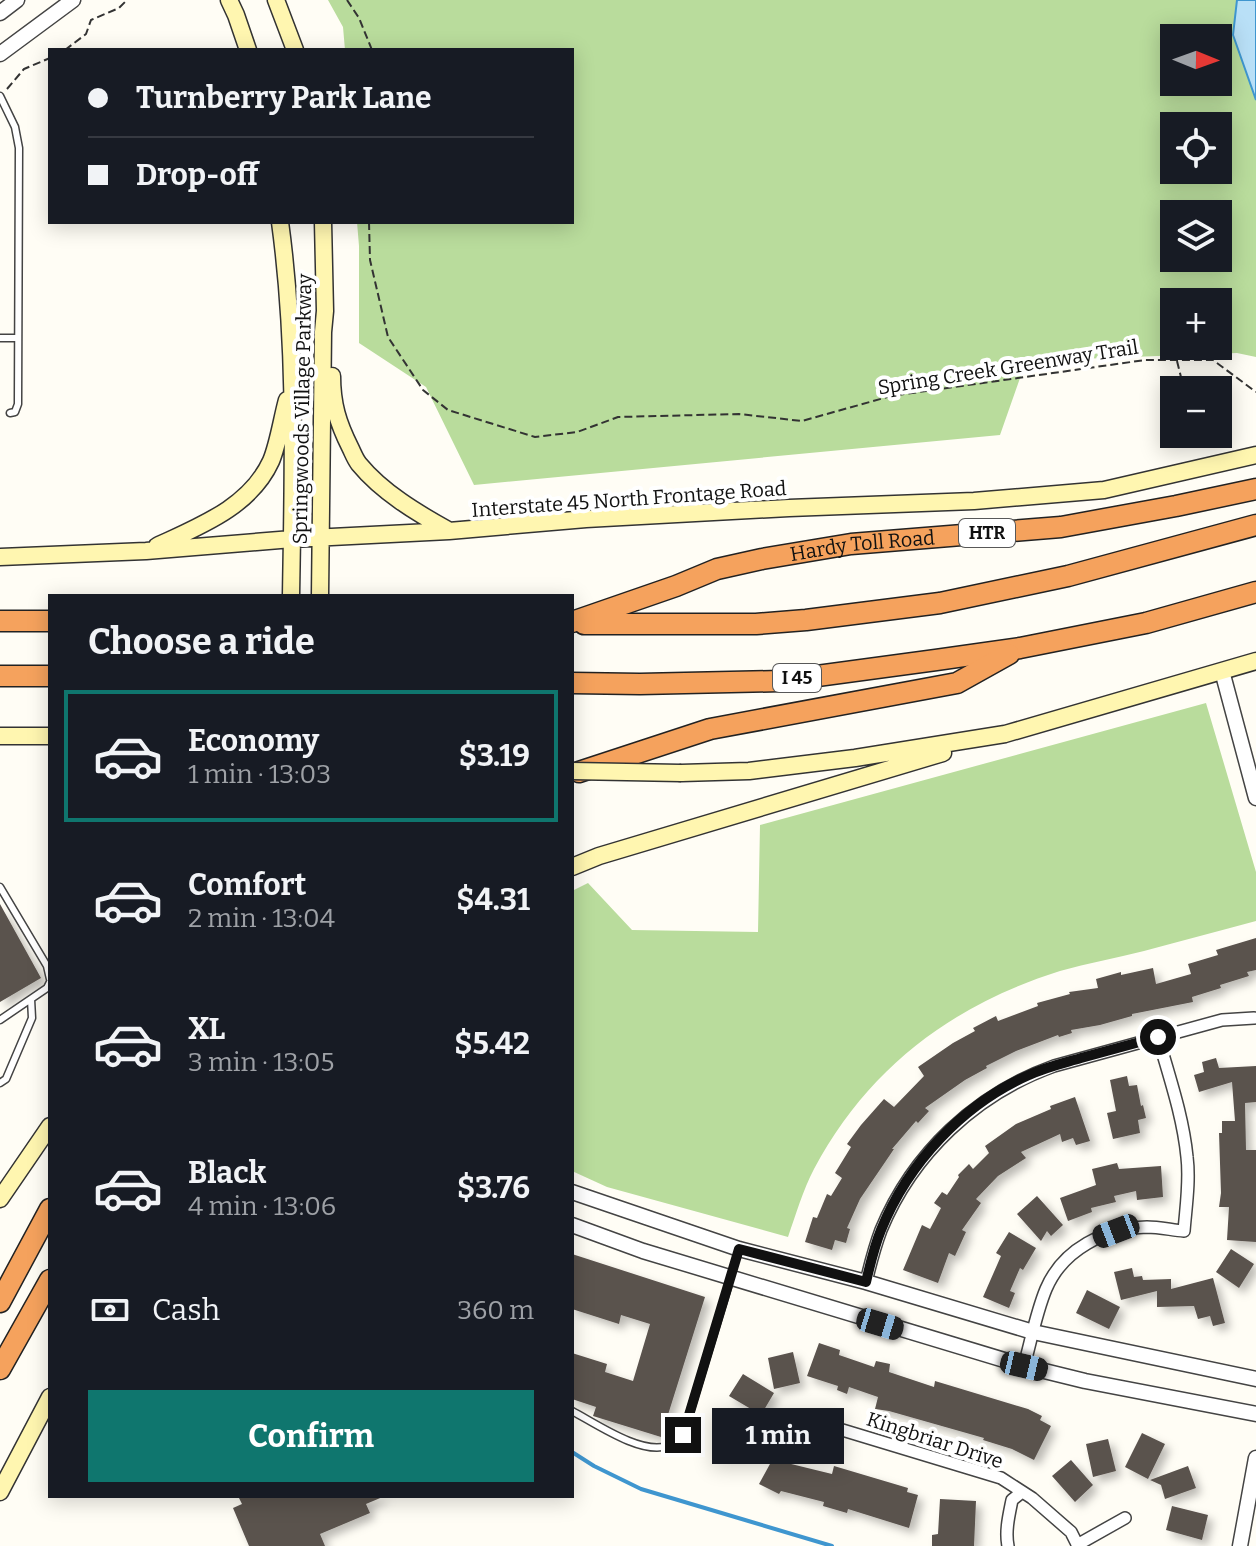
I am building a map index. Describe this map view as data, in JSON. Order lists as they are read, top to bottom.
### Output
{
  "streets": {
    "highway": ["HTR", "Hardy Toll Road", "I 45"],
    "main road": ["Springwoods Village Parkway", "Interstate 45 North Frontage Road"],
    "street": ["Kingbriar Drive"],
    "path": ["Spring Creek Greenway Trail"]
  },
  "crossings": [
    ["Springwoods Village Parkway", "Interstate 45 North Frontage Road"]
  ],
  "north": "right",
  "page": {
    "map_buttons": ["+", "−"],
    "banner": ["Turnberry Park Lane", "Drop-off"],
    "heading": "Choose a ride",
    "list": [
      {
        "name": "Economy",
        "note": "1 min · 13:03",
        "value": "$3.19"
      },
      {
        "name": "Comfort",
        "note": "2 min · 13:04",
        "value": "$4.31"
      },
      {
        "name": "XL",
        "note": "3 min · 13:05",
        "value": "$5.42"
      },
      {
        "name": "Black",
        "note": "4 min · 13:06",
        "value": "$3.76"
      }
    ],
    "pay": ["Cash", "360 m"],
    "buttons": "Confirm",
    "bubble": "1 min"
  }
}
